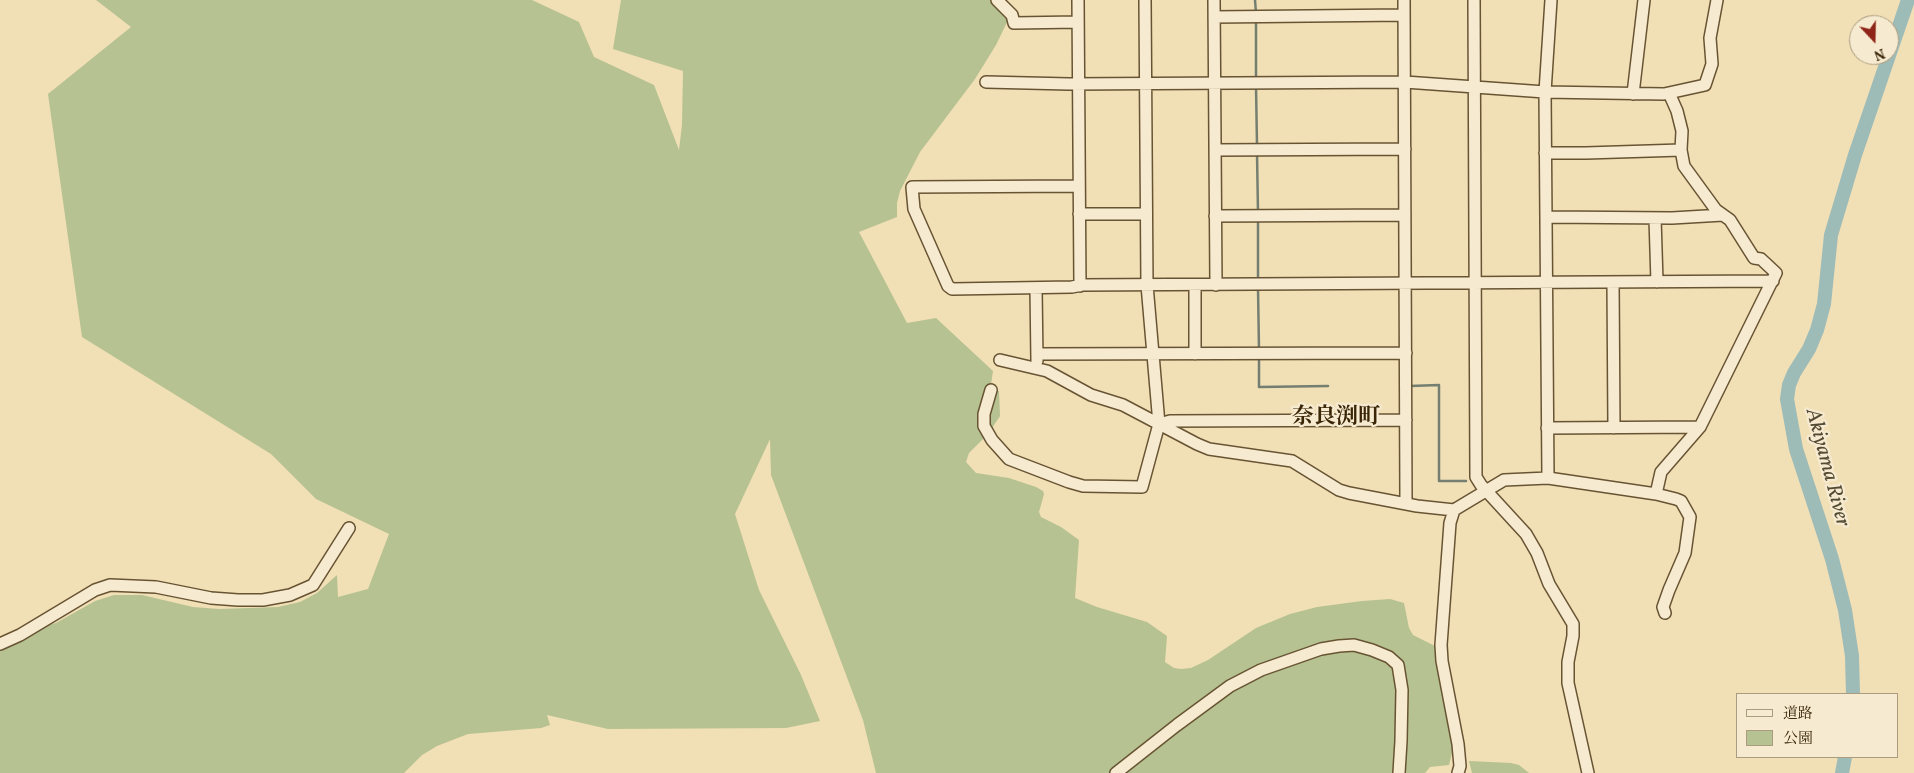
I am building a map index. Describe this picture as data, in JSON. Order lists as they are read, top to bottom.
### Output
{
  "districts": ["奈良渕町"],
  "water": ["Akiyama River"],
  "legend": ["道路", "公園"],
  "north": "bottom"
}
